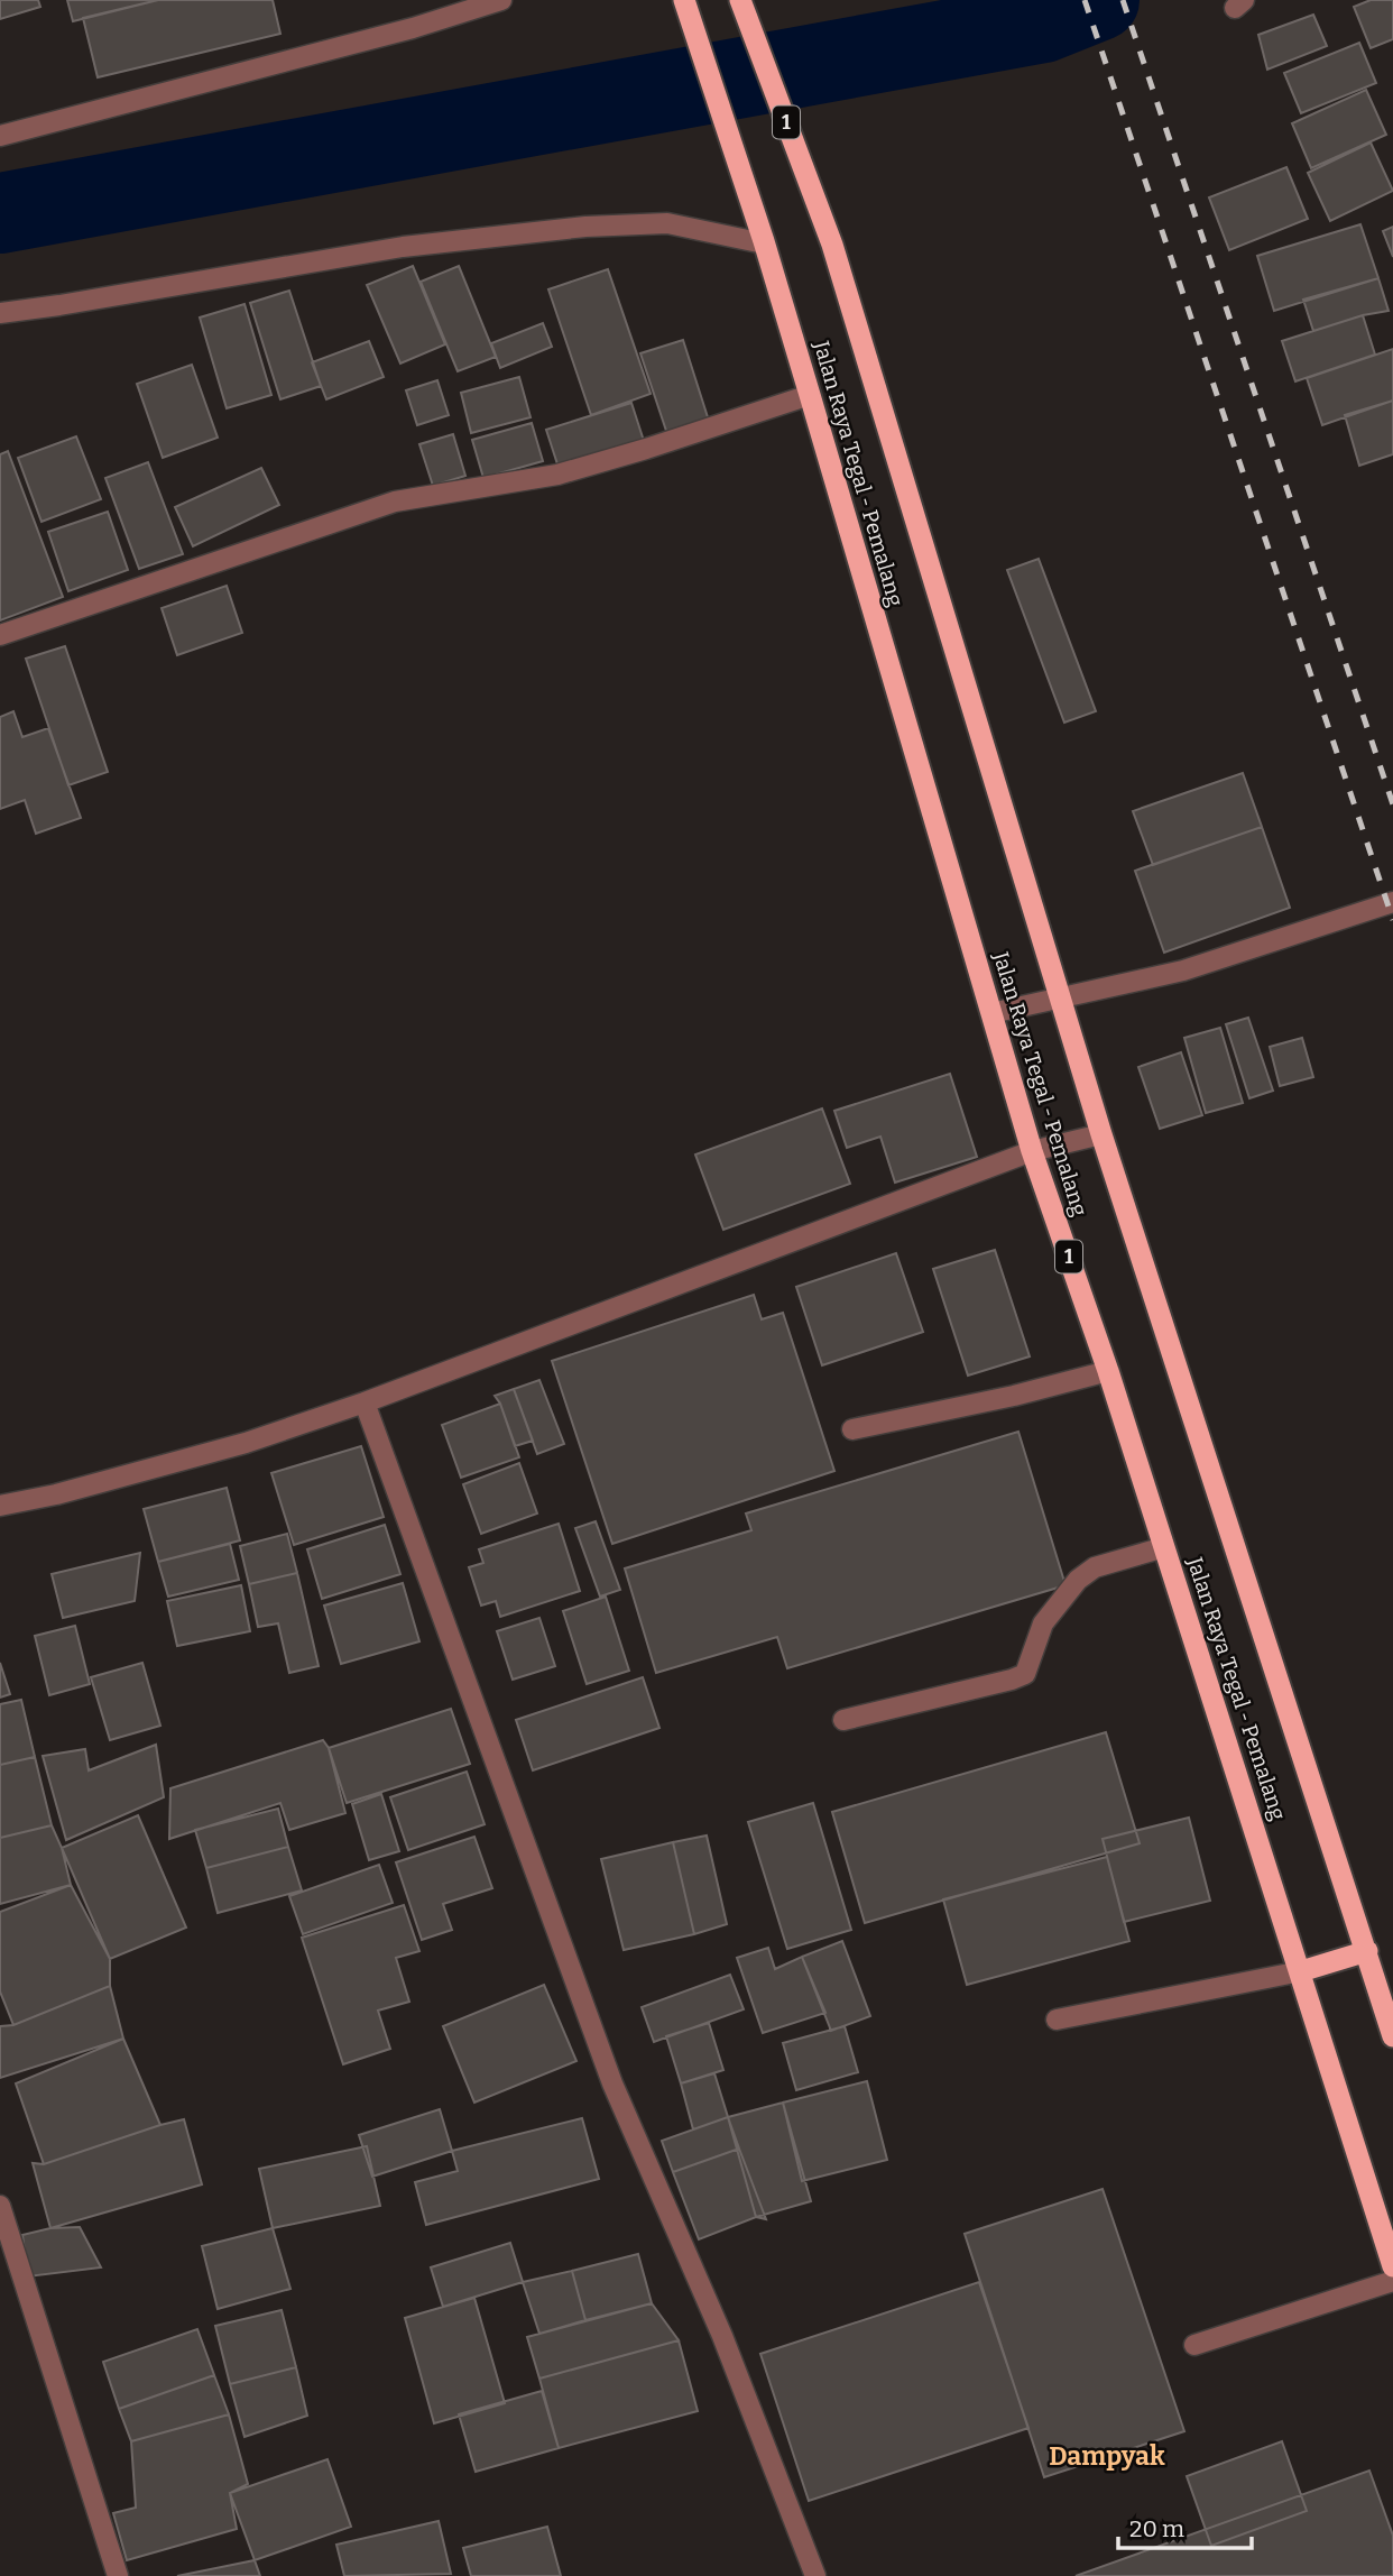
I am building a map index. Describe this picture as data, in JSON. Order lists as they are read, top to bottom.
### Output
{
  "streets": {
    "highway": ["1", "Jalan Raya Tegal - Pemalang"]
  },
  "districts": ["Dampyak"],
  "scale_bar": "20 m"
}
